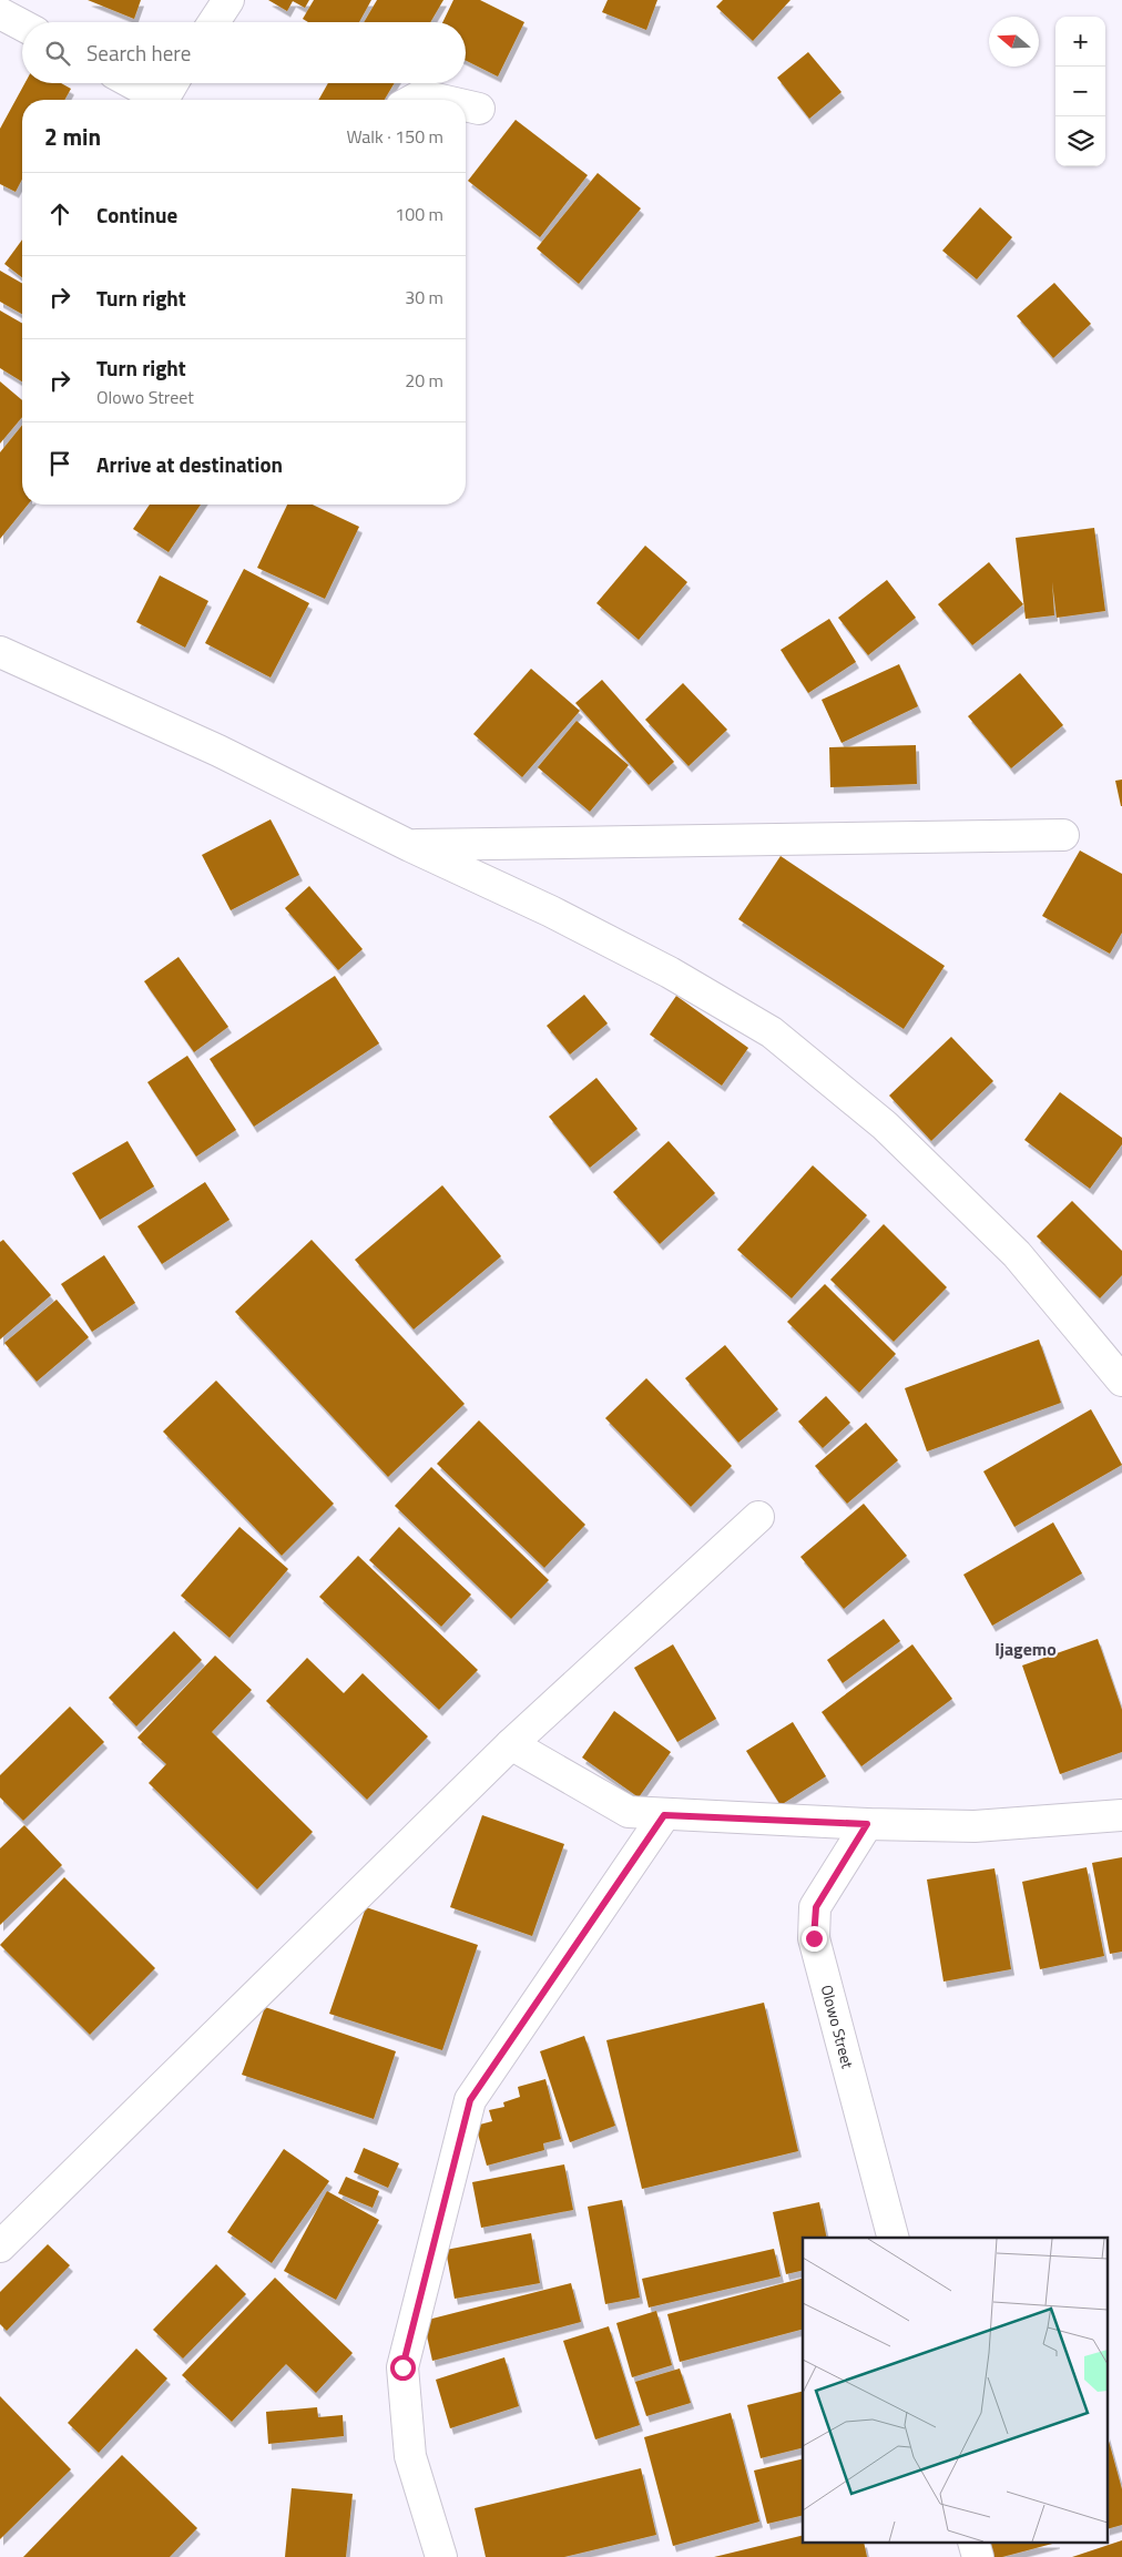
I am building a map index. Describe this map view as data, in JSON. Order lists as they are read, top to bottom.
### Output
{
  "streets": {
    "street": ["Olowo Street"]
  },
  "districts": ["Ijagemo"],
  "north": "left",
  "page": {
    "map_buttons": ["+", "−"],
    "search": "Search here",
    "heading": ["2 min", "Walk · 150 m"],
    "list": [
      ["Continue", "100 m"],
      ["Turn right", "30 m"],
      ["Turn right", "Olowo Street", "20 m"],
      "Arrive at destination"
    ]
  }
}
